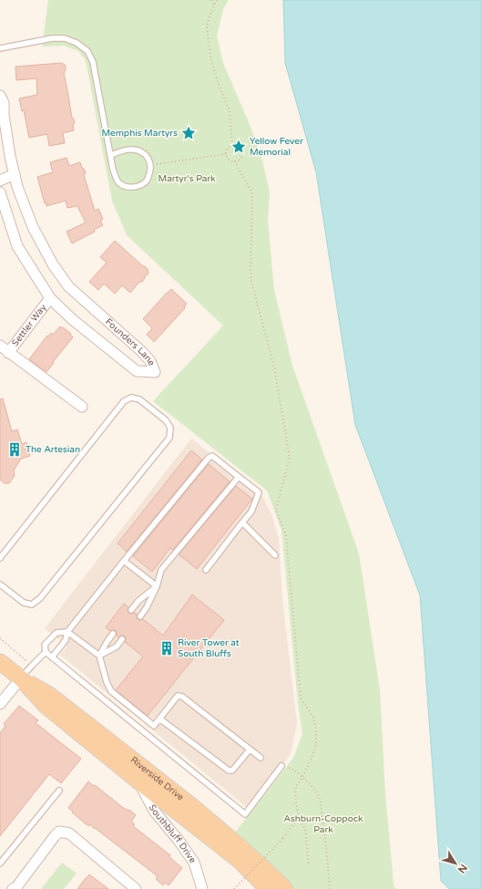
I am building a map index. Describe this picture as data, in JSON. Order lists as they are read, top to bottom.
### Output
{
  "streets": {
    "main road": ["Riverside Drive"],
    "street": ["Settler Way", "Founders Lane", "Southbluff Drive"]
  },
  "crossings": [
    ["Settler Way", "Founders Lane"],
    ["Riverside Drive", "Southbluff Drive"]
  ],
  "parks": ["Martyr's Park", "Ashburn-Coppock Park"],
  "places": {
    "place": ["Memphis Martyrs", "Yellow Fever Memorial"],
    "building": ["The Artesian", "River Tower at South Bluffs"]
  },
  "north": "bottom right"
}
